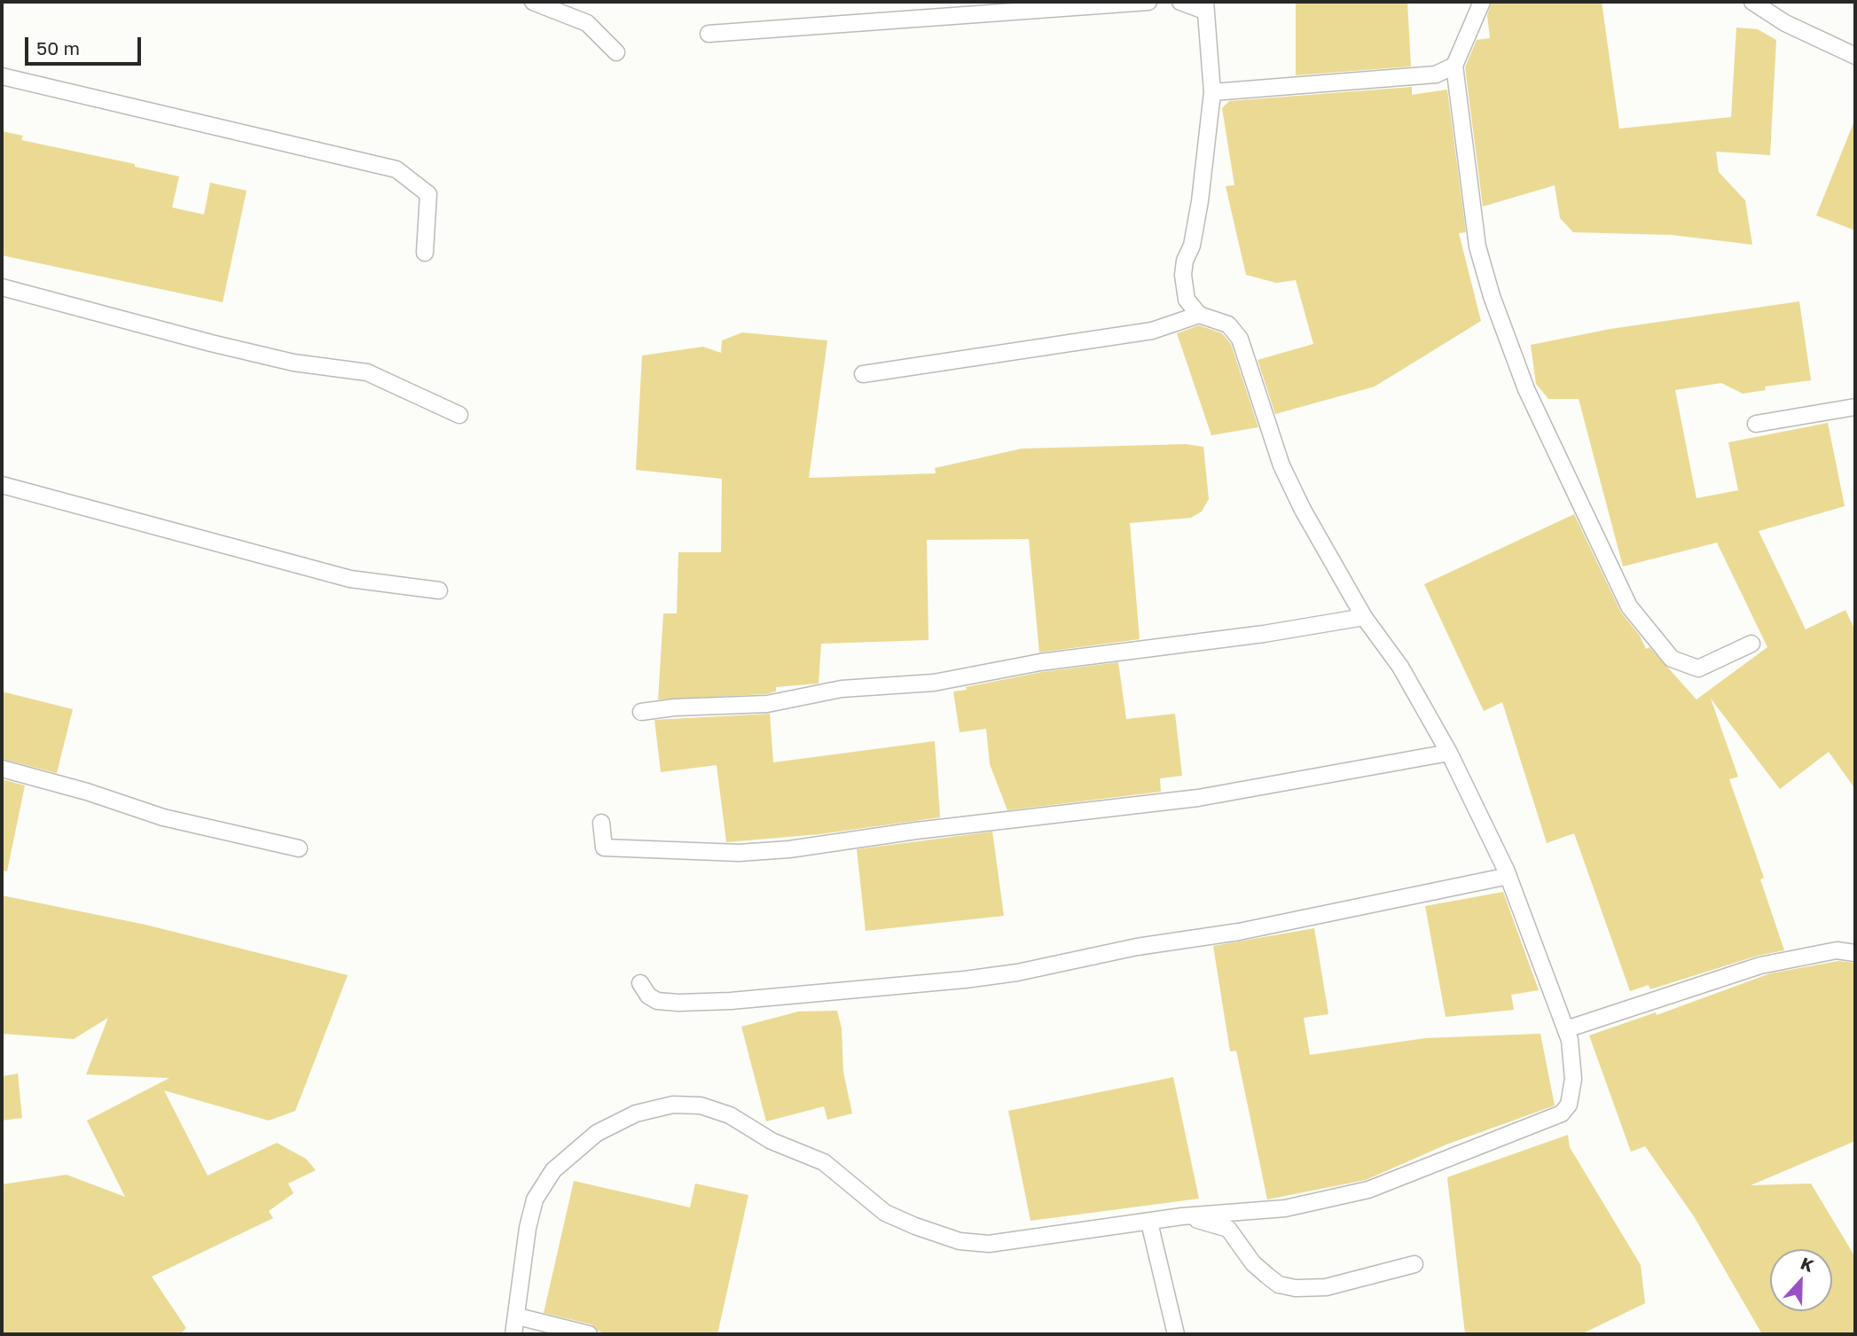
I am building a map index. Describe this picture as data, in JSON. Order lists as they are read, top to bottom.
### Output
{
  "scale_bar": "50 m",
  "north": "top"
}
